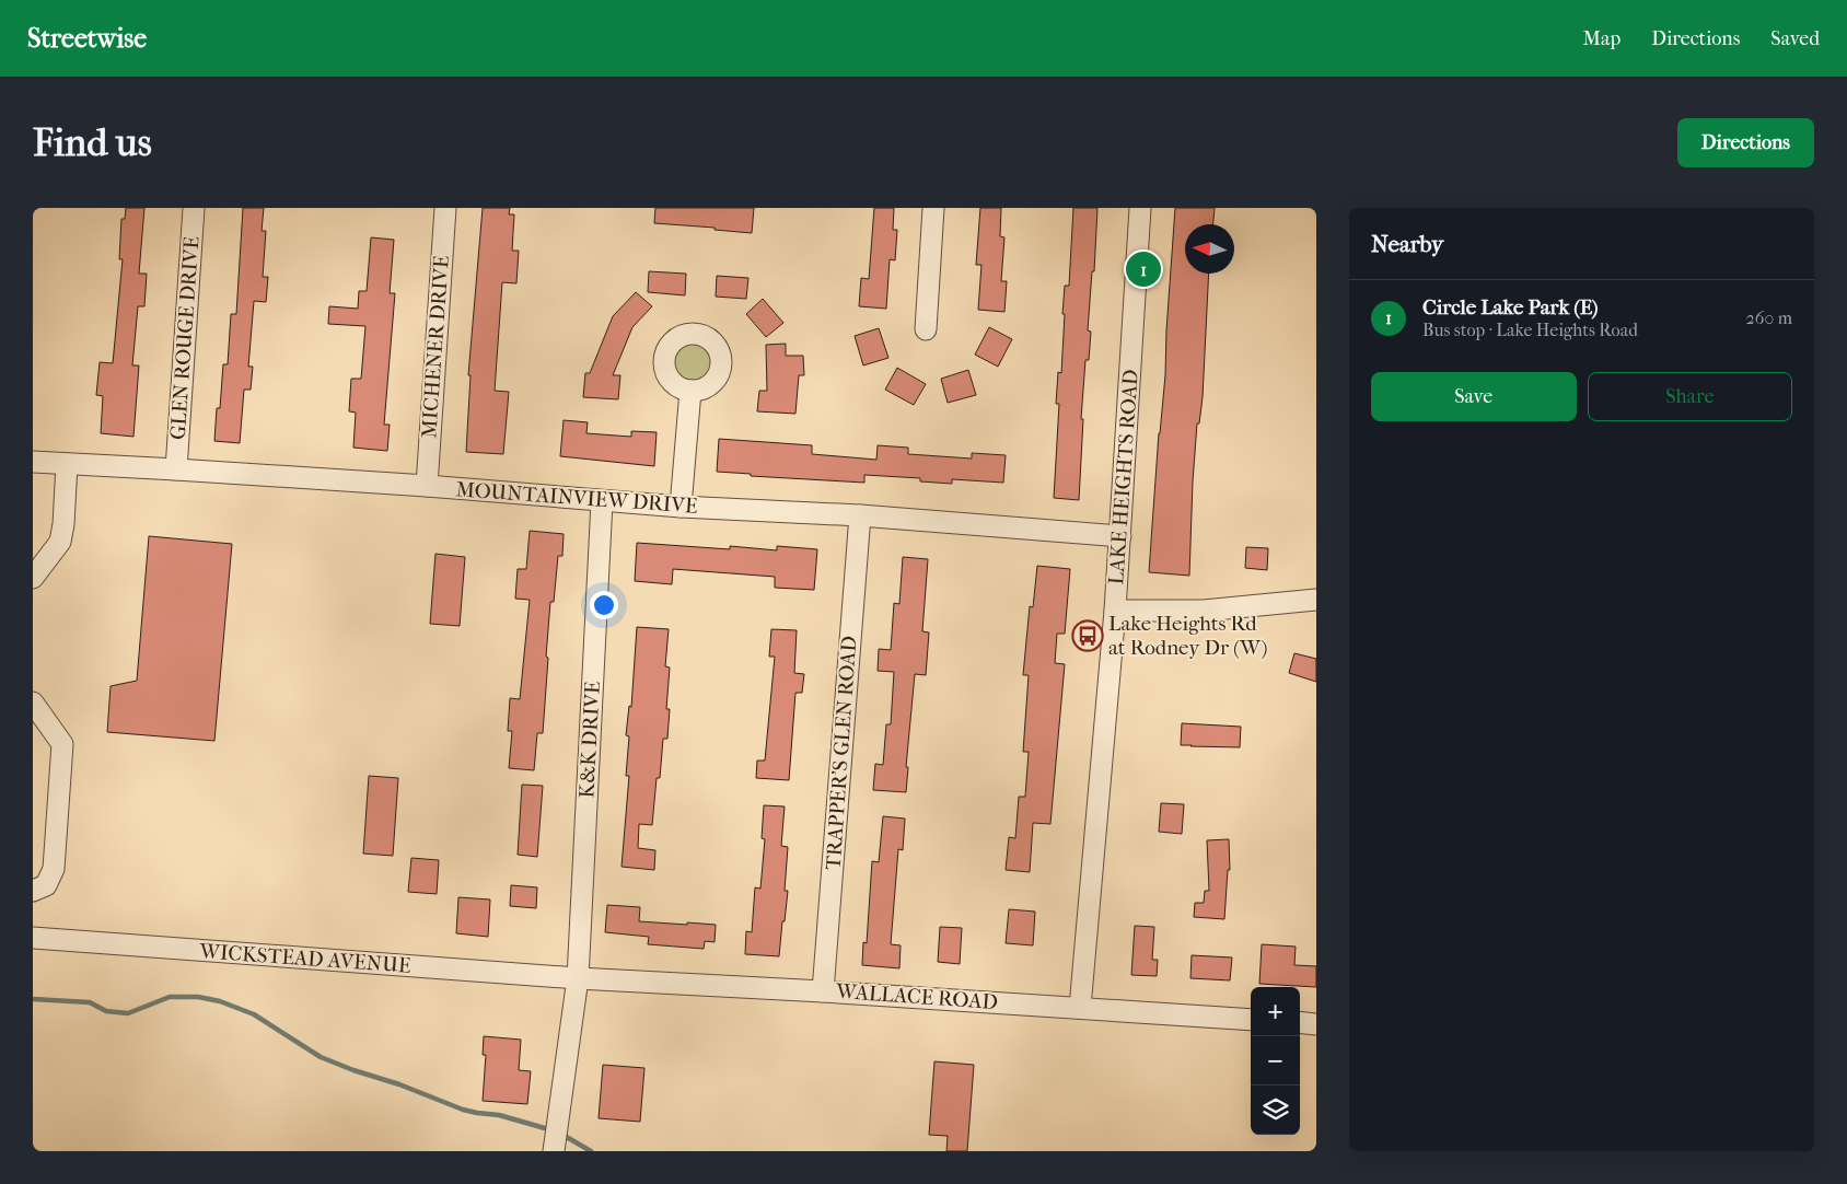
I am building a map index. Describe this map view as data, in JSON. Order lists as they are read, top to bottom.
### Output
{
  "streets": {
    "street": [
      "GLEN ROUGE DRIVE",
      "MICHENER DRIVE",
      "LAKE HEIGHTS ROAD",
      "MOUNTAINVIEW DRIVE",
      "K&K DRIVE",
      "TRAPPER'S GLEN ROAD",
      "WICKSTEAD AVENUE",
      "WALLACE ROAD"
    ]
  },
  "crossings": [
    ["GLEN ROUGE DRIVE", "MOUNTAINVIEW DRIVE"],
    ["MICHENER DRIVE", "MOUNTAINVIEW DRIVE"],
    ["LAKE HEIGHTS ROAD", "MOUNTAINVIEW DRIVE"],
    ["LAKE HEIGHTS ROAD", "WALLACE ROAD"],
    ["MOUNTAINVIEW DRIVE", "K&K DRIVE"],
    ["MOUNTAINVIEW DRIVE", "TRAPPER'S GLEN ROAD"],
    ["K&K DRIVE", "WICKSTEAD AVENUE"],
    ["K&K DRIVE", "WALLACE ROAD"],
    ["TRAPPER'S GLEN ROAD", "WALLACE ROAD"],
    ["WICKSTEAD AVENUE", "WALLACE ROAD"]
  ],
  "places": {
    "bus stop": ["Lake Heights Rd at Rodney Dr (W)"]
  },
  "north": "left",
  "page": {
    "header": "Streetwise",
    "nav": ["Map", "Directions", "Saved"],
    "buttons": [
      "Directions",
      ["Save", "Share"]
    ],
    "title": "Find us",
    "heading": "Nearby",
    "pins": "1",
    "list": [
      {
        "mark": "1",
        "name": "Circle Lake Park (E)",
        "note": "Bus stop · Lake Heights Road",
        "value": "260 m"
      }
    ],
    "map_buttons": ["+", "−"]
  }
}
